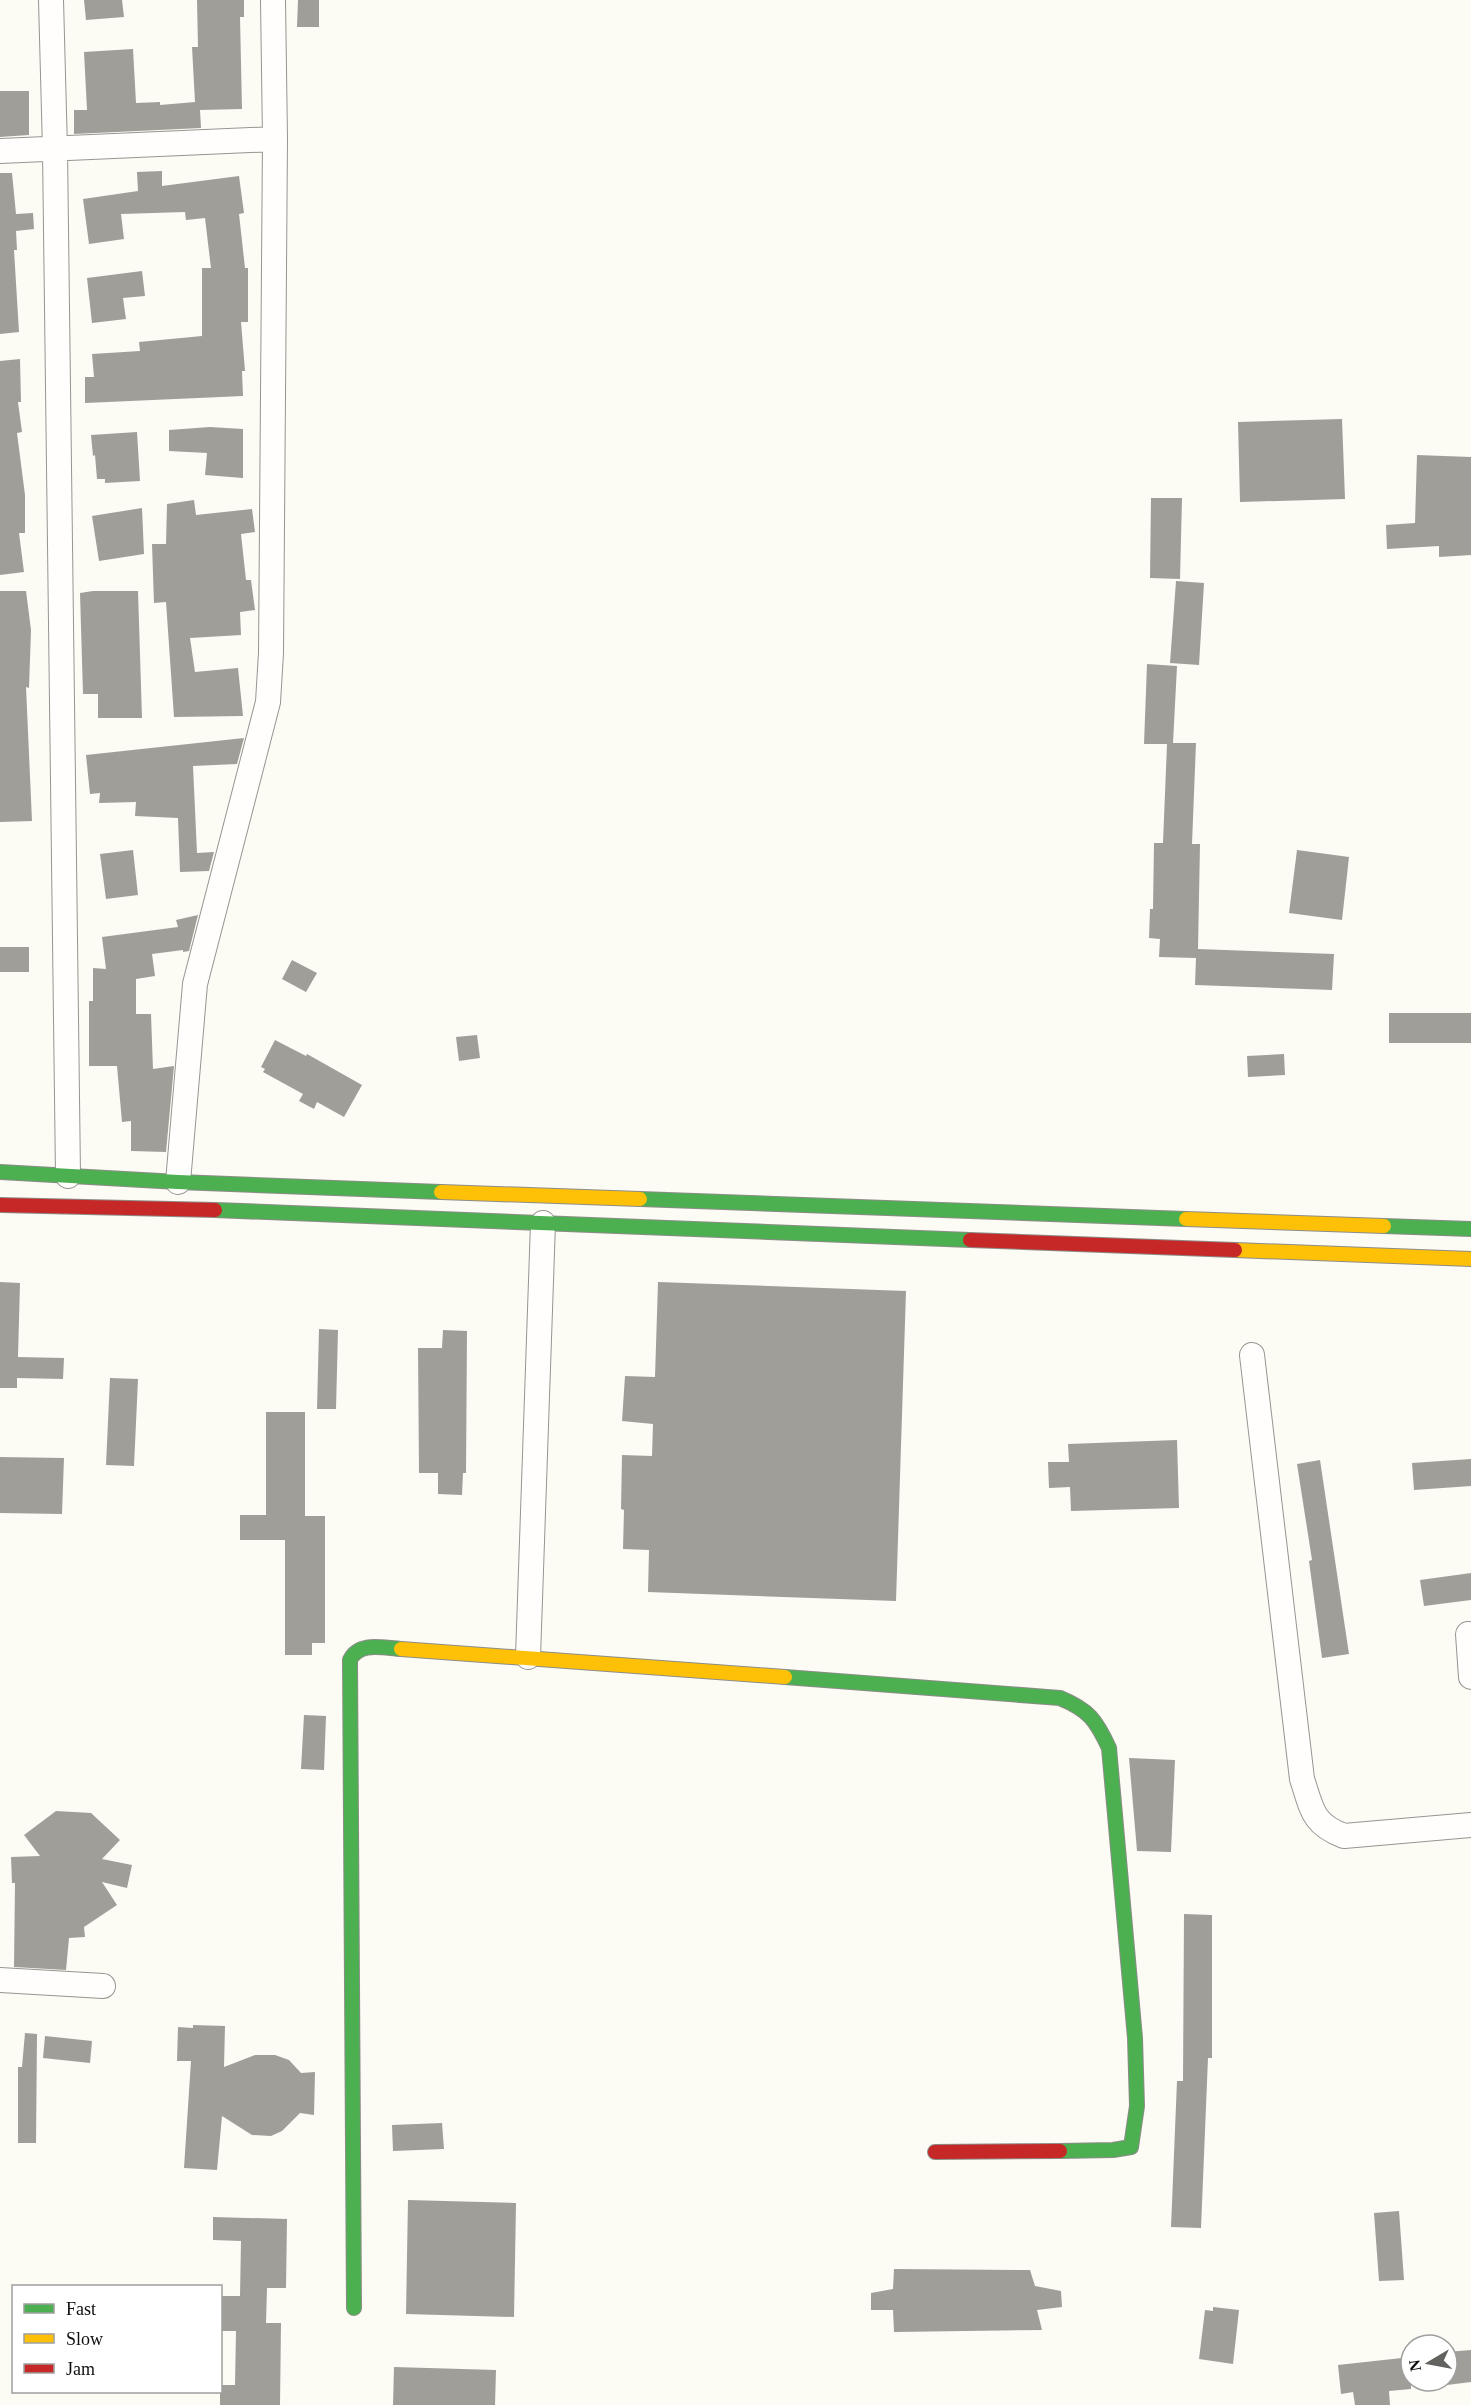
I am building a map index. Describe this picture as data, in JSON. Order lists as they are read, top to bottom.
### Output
{
  "legend": ["Fast", "Slow", "Jam"],
  "north": "left"
}
